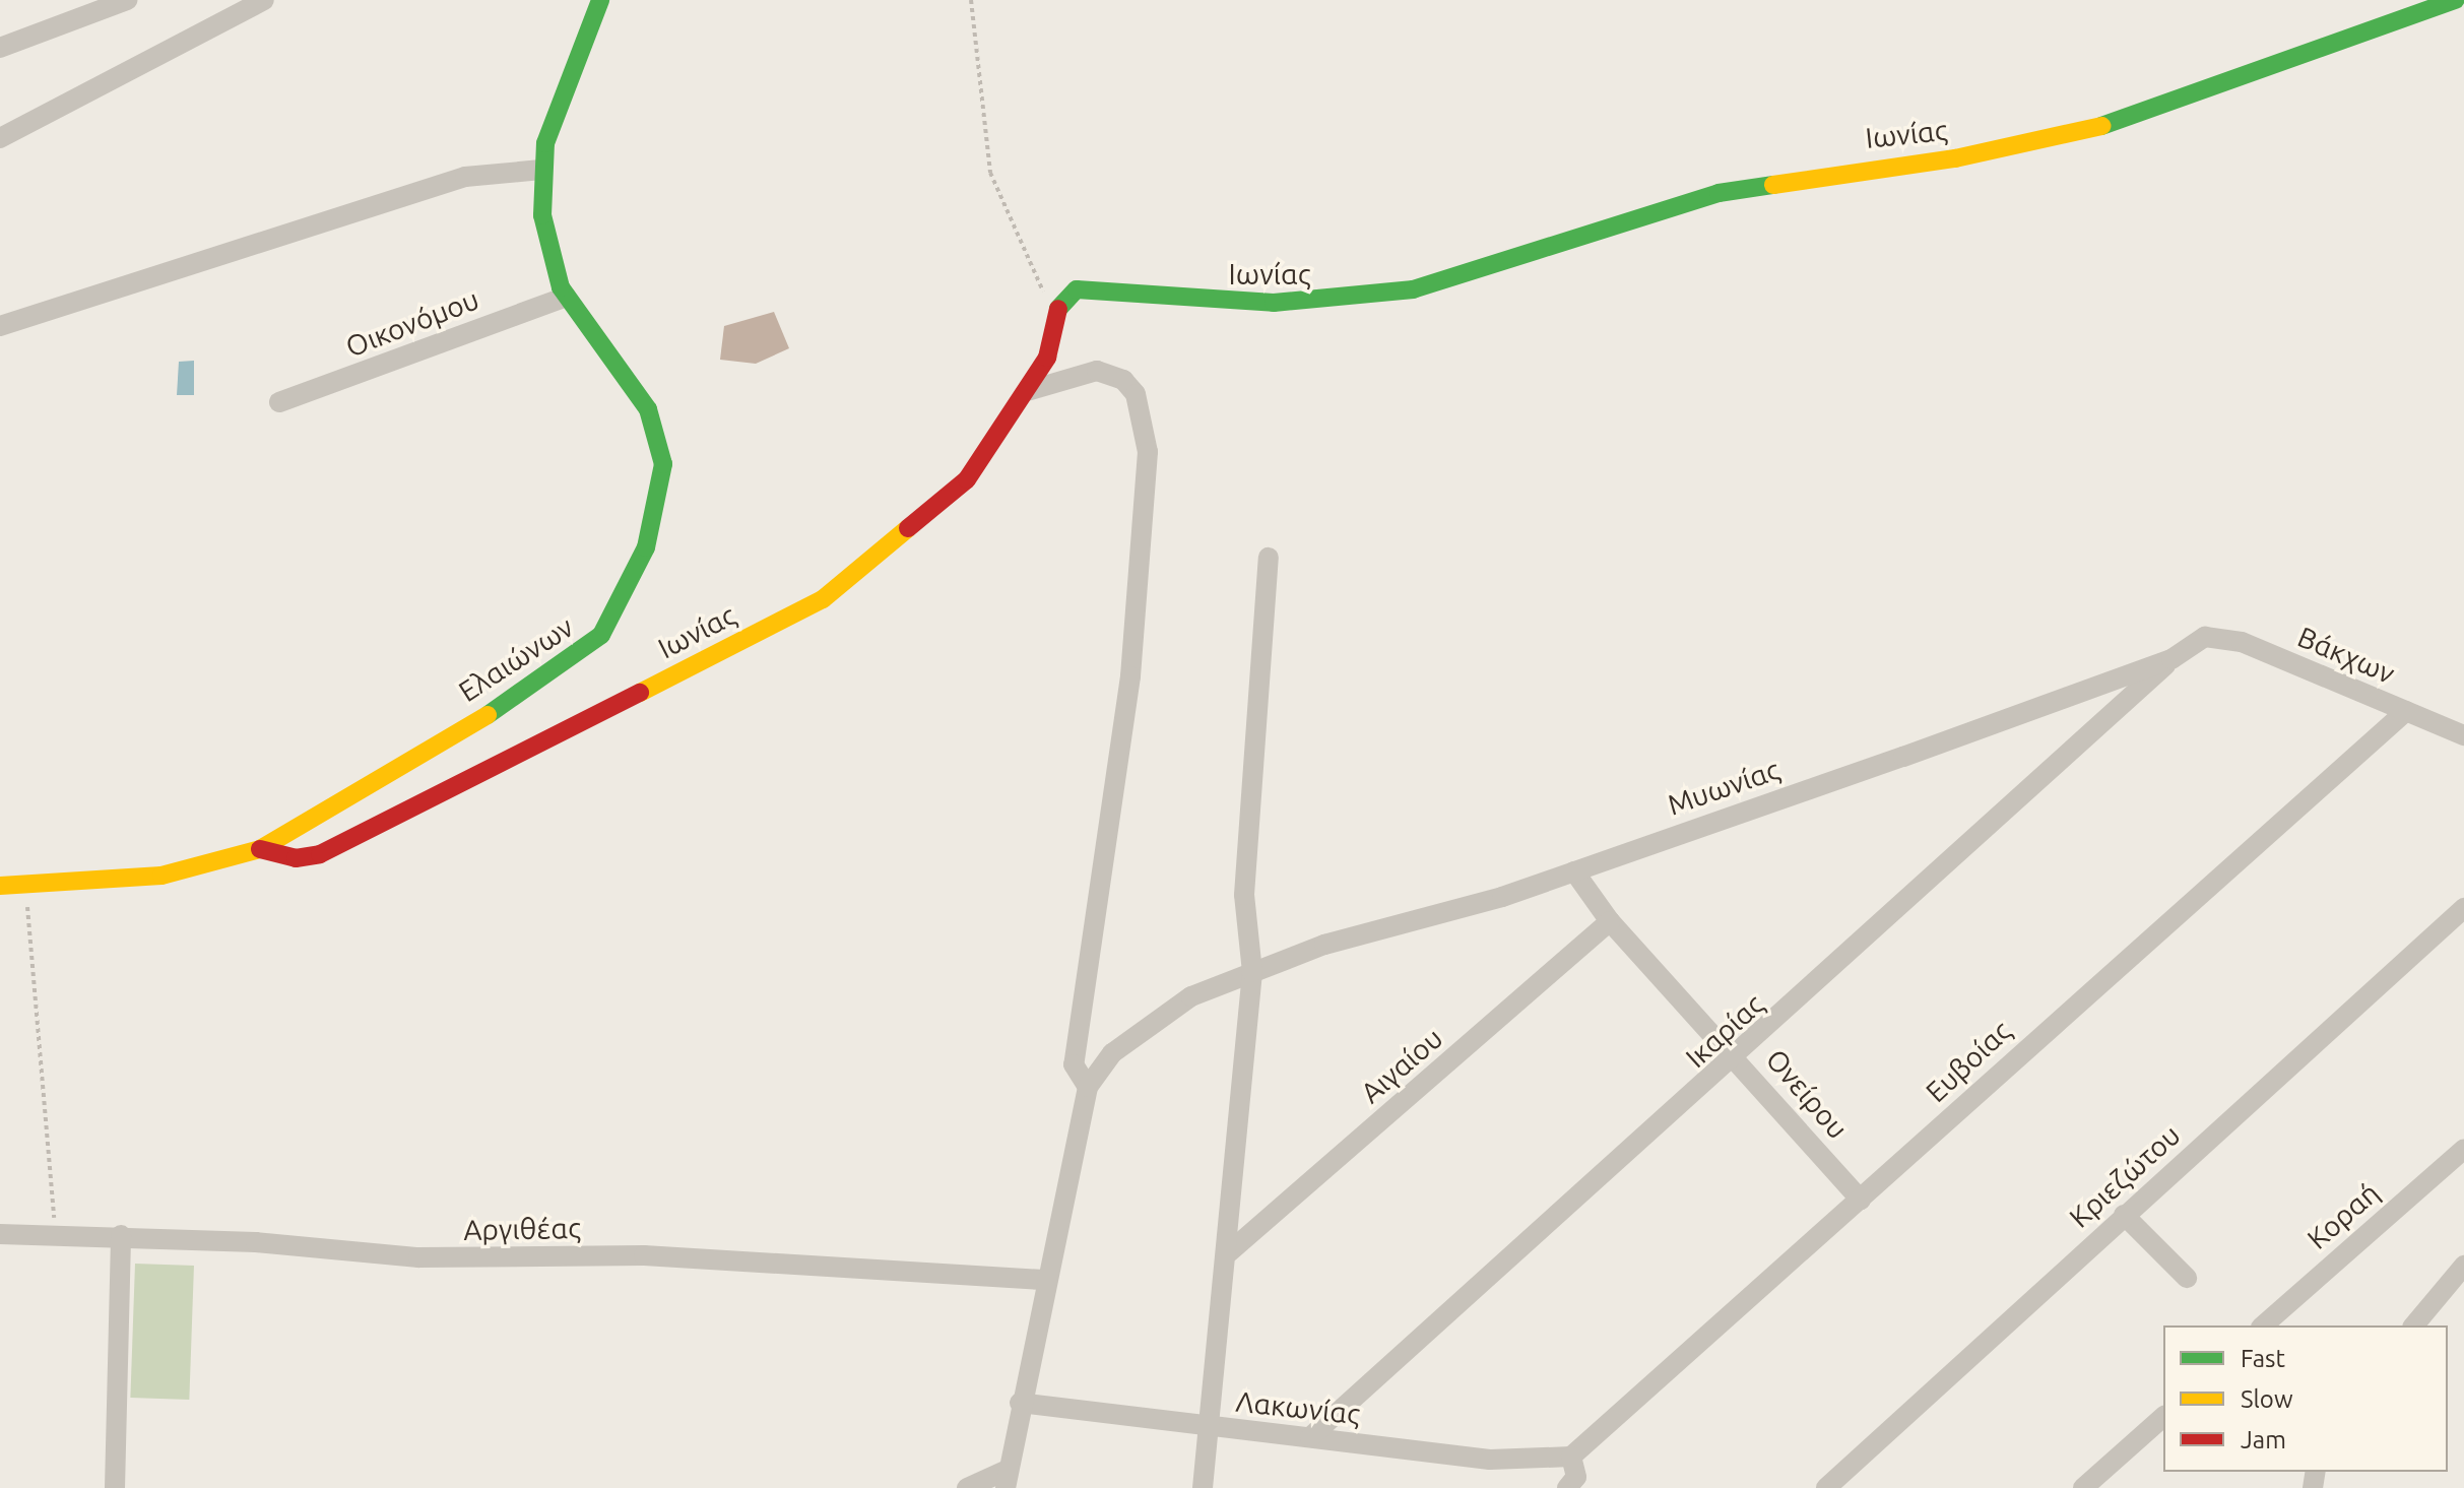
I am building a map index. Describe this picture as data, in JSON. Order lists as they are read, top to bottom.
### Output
{
  "streets": {
    "street": [
      "Ιωνίας",
      "Οικονόμου",
      "Βάκχων",
      "Ελαιώνων",
      "Μυωνίας",
      "Ικαρίας",
      "Ευβοίας",
      "Αιγαίου",
      "Ονείρου",
      "Κριεζώτου",
      "Κοραή",
      "Αργιθέας",
      "Λακωνίας"
    ]
  },
  "crossings": [
    ["Ιωνίας", "Ελαιώνων"],
    ["Οικονόμου", "Ελαιώνων"],
    ["Βάκχων", "Μυωνίας"],
    ["Βάκχων", "Ευβοίας"],
    ["Μυωνίας", "Ικαρίας"],
    ["Μυωνίας", "Ονείρου"],
    ["Ικαρίας", "Ονείρου"],
    ["Ικαρίας", "Λακωνίας"],
    ["Ευβοίας", "Ονείρου"],
    ["Ευβοίας", "Λακωνίας"],
    ["Αιγαίου", "Ονείρου"]
  ],
  "legend": ["Fast", "Slow", "Jam"]
}
